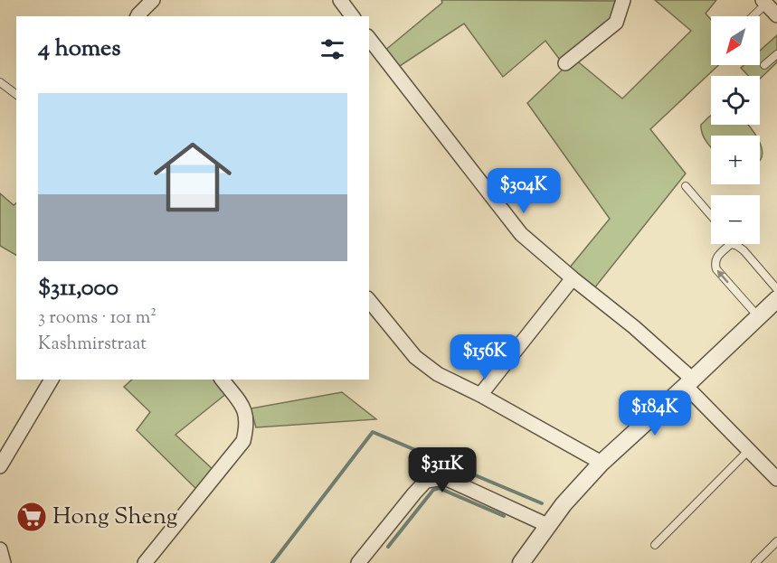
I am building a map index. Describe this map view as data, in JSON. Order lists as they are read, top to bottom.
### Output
{
  "places": {
    "supermarket": ["Hong Sheng"]
  },
  "north": "bottom left",
  "page": {
    "map_buttons": ["+", "−"],
    "heading": "4 homes",
    "list": [
      {
        "name": "$311,000",
        "note": "3 rooms · 101 m² · Kashmirstraat"
      }
    ],
    "price": [
      "$304K",
      "$156K",
      "$184K",
      "$311K"
    ]
  }
}
